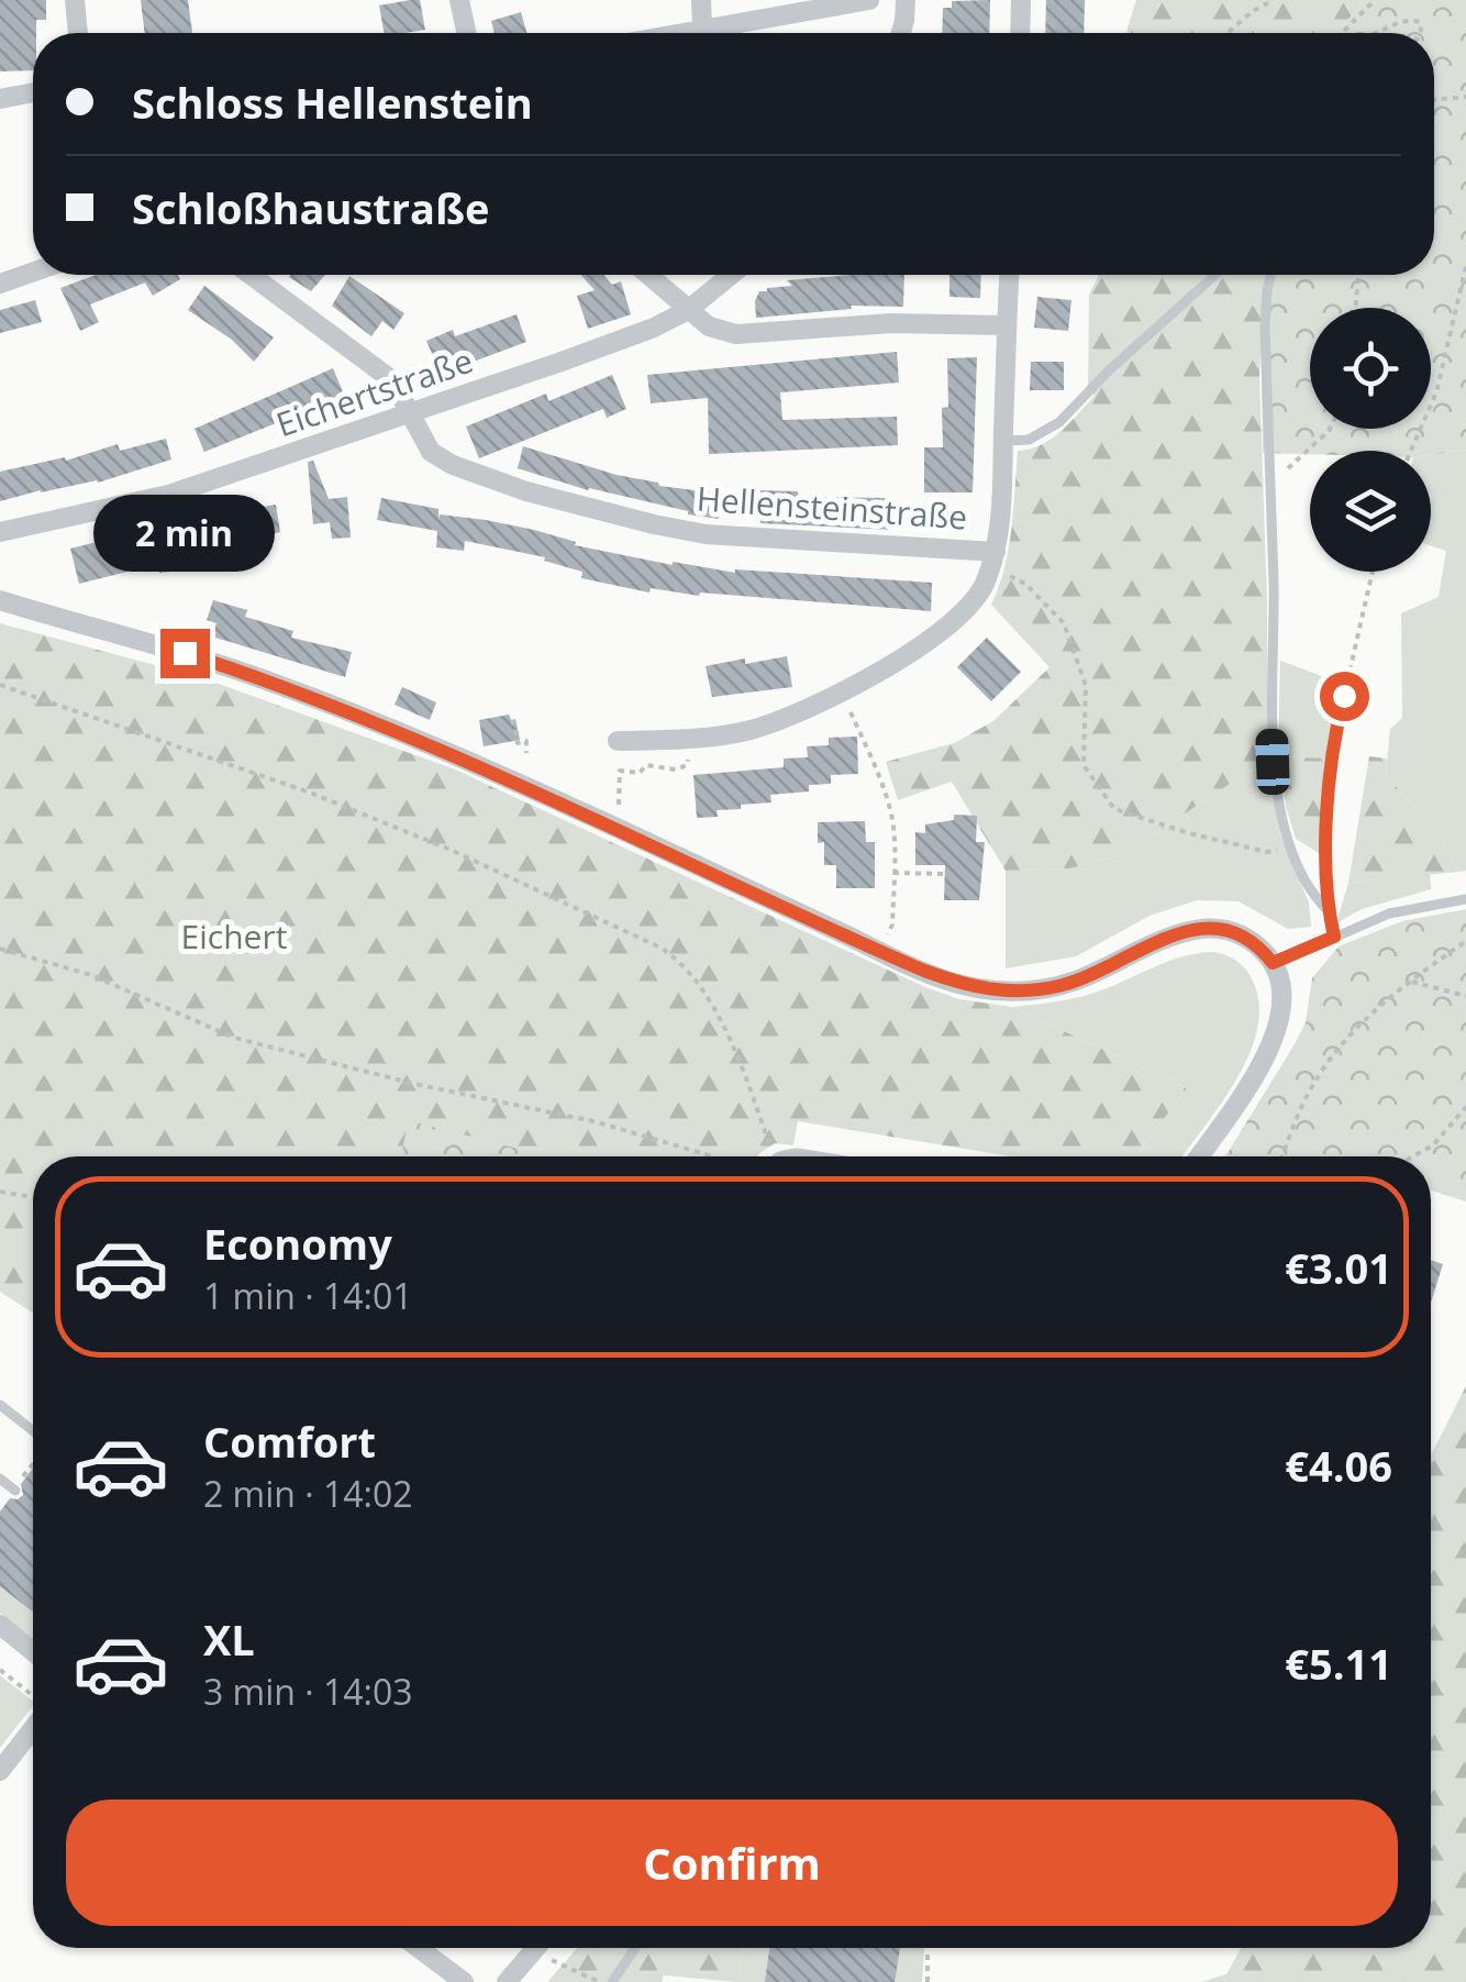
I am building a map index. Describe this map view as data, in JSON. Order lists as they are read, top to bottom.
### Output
{
  "streets": {
    "street": ["Eichertstraße", "Hellensteinstraße"]
  },
  "crossings": [
    ["Eichertstraße", "Hellensteinstraße"]
  ],
  "parks": ["Eichert"],
  "page": {
    "banner": ["Schloss Hellenstein", "Schloßhaustraße"],
    "bubble": "2 min",
    "list": [
      {
        "name": "Economy",
        "note": "1 min · 14:01",
        "value": "€3.01"
      },
      {
        "name": "Comfort",
        "note": "2 min · 14:02",
        "value": "€4.06"
      },
      {
        "name": "XL",
        "note": "3 min · 14:03",
        "value": "€5.11"
      }
    ],
    "buttons": "Confirm"
  }
}
